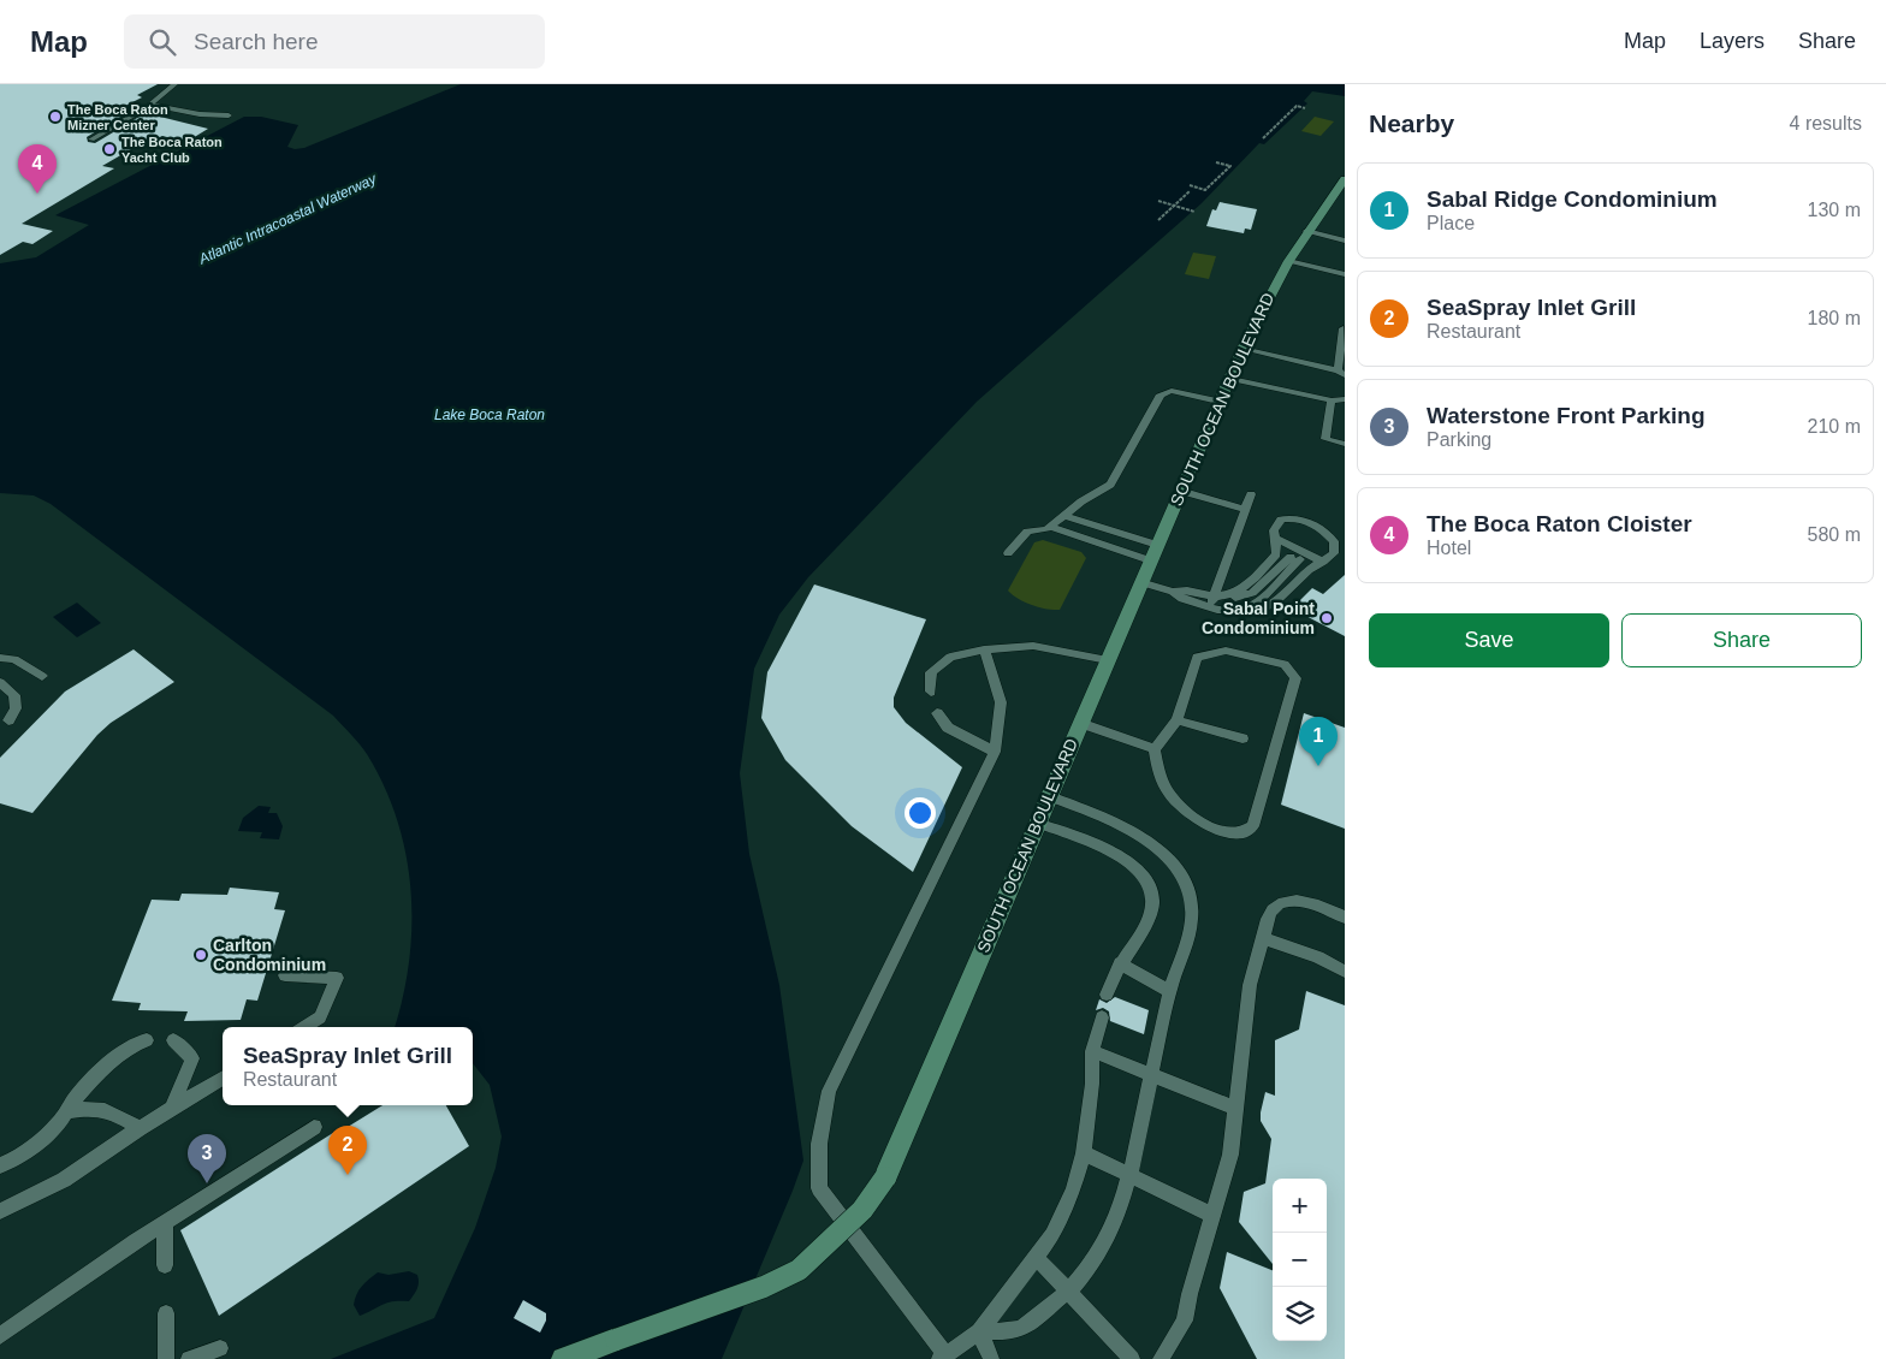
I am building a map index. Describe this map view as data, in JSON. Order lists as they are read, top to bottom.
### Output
{
  "streets": {
    "main road": ["SOUTH OCEAN BOULEVARD"]
  },
  "water": ["Atlantic Intracoastal Waterway", "Lake Boca Raton"],
  "places": [
    "The Boca Raton Mizner Center",
    "The Boca Raton Yacht Club",
    "Sabal Point Condominium",
    "Carlton Condominium"
  ],
  "page": {
    "header": "Map",
    "search": "Search here",
    "nav": ["Map", "Layers", "Share"],
    "heading": ["Nearby", "4 results"],
    "pins": [
      "4",
      "1",
      "2",
      "3"
    ],
    "list": [
      {
        "mark": "1",
        "name": "Sabal Ridge Condominium",
        "note": "Place",
        "value": "130 m"
      },
      {
        "mark": "2",
        "name": "SeaSpray Inlet Grill",
        "note": "Restaurant",
        "value": "180 m"
      },
      {
        "mark": "3",
        "name": "Waterstone Front Parking",
        "note": "Parking",
        "value": "210 m"
      },
      {
        "mark": "4",
        "name": "The Boca Raton Cloister",
        "note": "Hotel",
        "value": "580 m"
      }
    ],
    "buttons": ["Save", "Share"],
    "popup": ["SeaSpray Inlet Grill", "Restaurant"],
    "map_buttons": ["+", "−"]
  }
}
